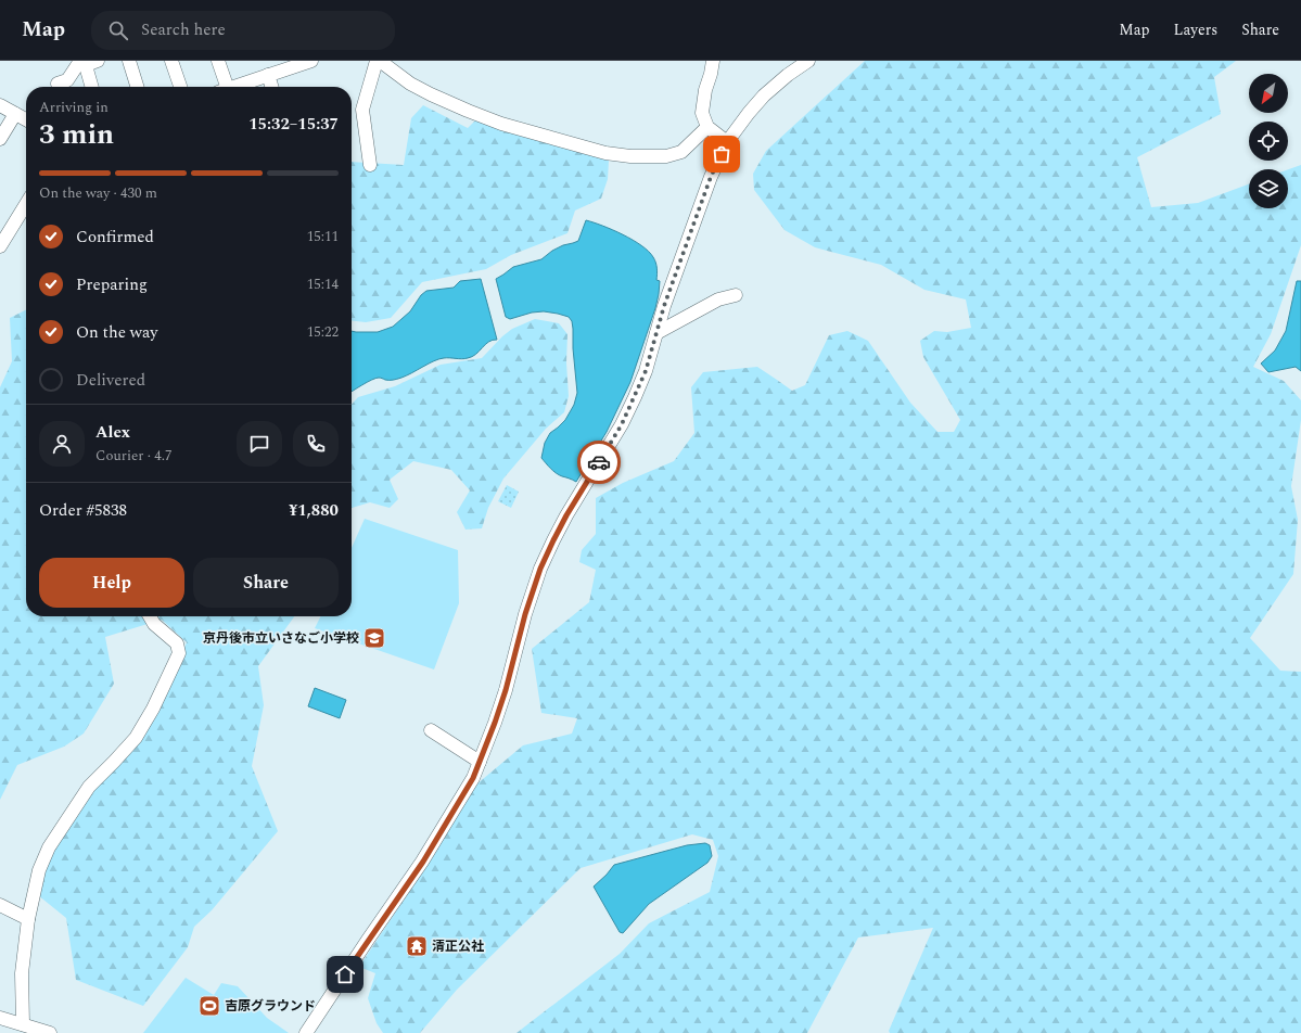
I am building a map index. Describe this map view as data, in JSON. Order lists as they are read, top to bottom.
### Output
{
  "places": {
    "school or university": ["京丹後市立いさなご小学校"],
    "temple": ["清正公社"],
    "sports": ["吉原グラウンド"]
  },
  "north": "bottom left",
  "page": {
    "header": "Map",
    "search": "Search here",
    "nav": ["Map", "Layers", "Share"],
    "heading": ["3 min", "Arriving in", "15:32–15:37"],
    "panel": [
      "Alex",
      "Courier · 4.7",
      "Order #5838",
      "¥1,880"
    ],
    "bar": "On the way · 430 m",
    "list": [
      ["Confirmed", "15:11"],
      ["Preparing", "15:14"],
      ["On the way", "15:22"],
      "Delivered"
    ],
    "buttons": ["Help", "Share"]
  }
}
